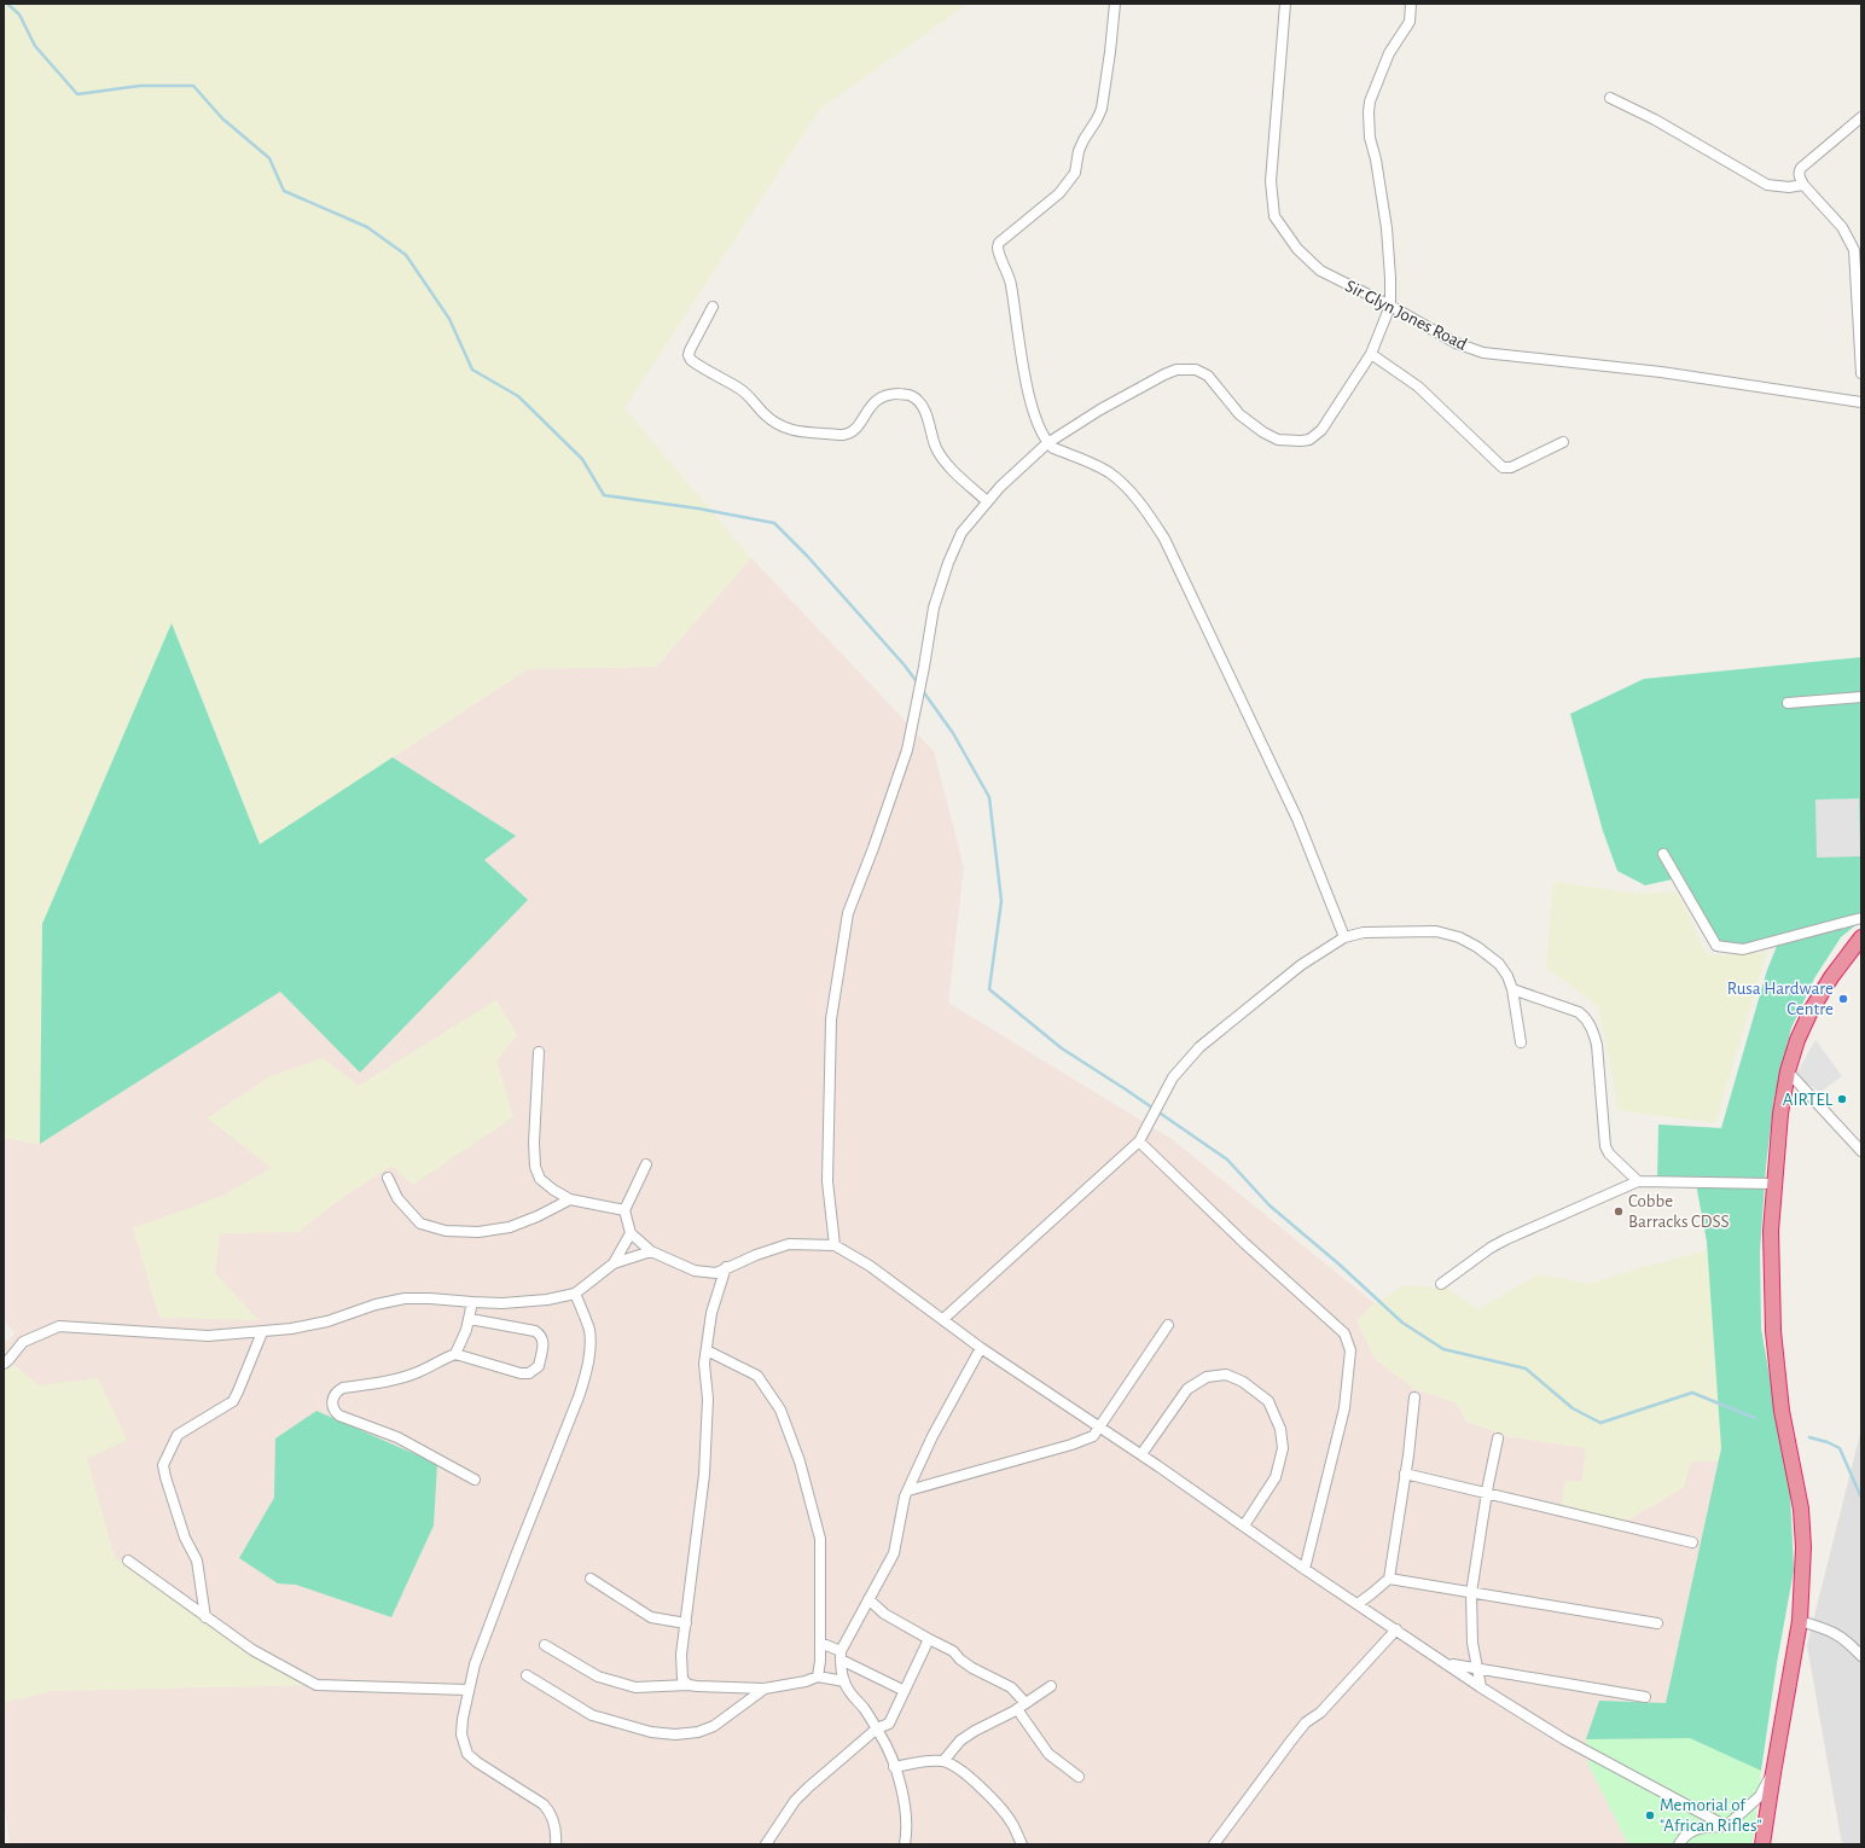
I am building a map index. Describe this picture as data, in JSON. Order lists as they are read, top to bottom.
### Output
{
  "streets": {
    "street": ["Sir Glyn Jones Road"]
  },
  "places": [
    "Rusa Hardware Centre",
    "AIRTEL",
    "Cobbe Barracks CDSS",
    "Memorial of \"African Rifles\""
  ]
}
